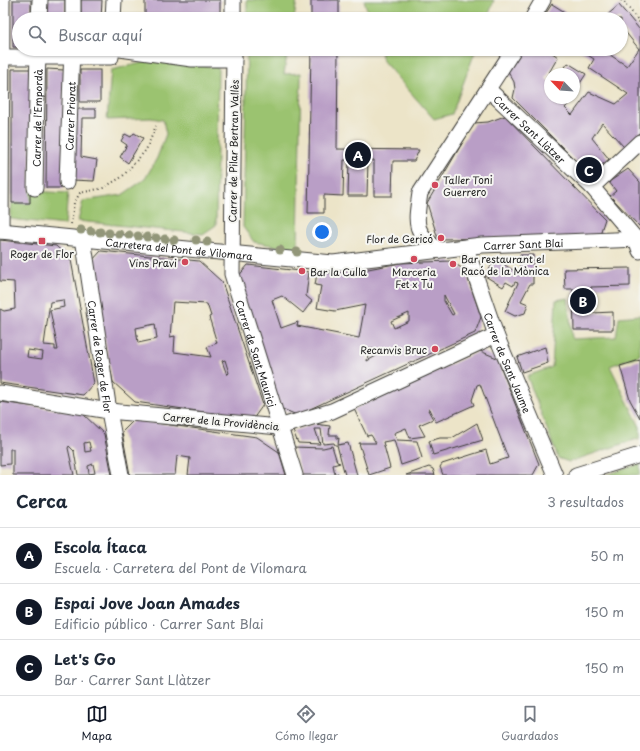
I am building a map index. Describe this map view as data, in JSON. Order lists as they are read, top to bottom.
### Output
{
  "streets": {
    "street": [
      "Carrer Priorat",
      "Carrer de l'Empordà",
      "Carrer Sant Llàtzer",
      "Carrer de Pilar Bertran Vallès",
      "Carrer Sant Blai",
      "Carretera del Pont de Vilomara",
      "Carrer de Sant Maurici",
      "Carrer de Roger de Flor",
      "Carrer de Sant Jaume",
      "Carrer de la Providència"
    ]
  },
  "crossings": [
    ["Carrer Sant Llàtzer", "Carrer Sant Blai"],
    ["Carrer de Pilar Bertran Vallès", "Carretera del Pont de Vilomara"],
    ["Carrer de Pilar Bertran Vallès", "Carrer de Sant Maurici"],
    ["Carrer Sant Blai", "Carretera del Pont de Vilomara"],
    ["Carrer Sant Blai", "Carrer de Sant Jaume"],
    ["Carretera del Pont de Vilomara", "Carrer de Sant Maurici"],
    ["Carretera del Pont de Vilomara", "Carrer de Roger de Flor"],
    ["Carrer de Sant Maurici", "Carrer de la Providència"],
    ["Carrer de Roger de Flor", "Carrer de la Providència"],
    ["Carrer de Sant Jaume", "Carrer de la Providència"]
  ],
  "places": {
    "other": [
      "Taller Toni Guerrero",
      "Flor de Gericó",
      "Marceria Fet x Tu",
      "Vins Pravi",
      "Bar restaurant el Racó de la Mònica",
      "Bar la Culla",
      "Recanvis Bruc"
    ],
    "transit": ["Roger de Flor"]
  },
  "north": "top left",
  "page": {
    "search": "Buscar aquí",
    "pins": ["A", "C", "B"],
    "heading": ["Cerca", "3 resultados"],
    "list": [
      {
        "mark": "A",
        "name": "Escola Ítaca",
        "note": "Escuela · Carretera del Pont de Vilomara",
        "value": "50 m"
      },
      {
        "mark": "B",
        "name": "Espai Jove Joan Amades",
        "note": "Edificio público · Carrer Sant Blai",
        "value": "150 m"
      },
      {
        "mark": "C",
        "name": "Let's Go",
        "note": "Bar · Carrer Sant Llàtzer",
        "value": "150 m"
      }
    ],
    "nav": ["Mapa", "Cómo llegar", "Guardados"]
  }
}
